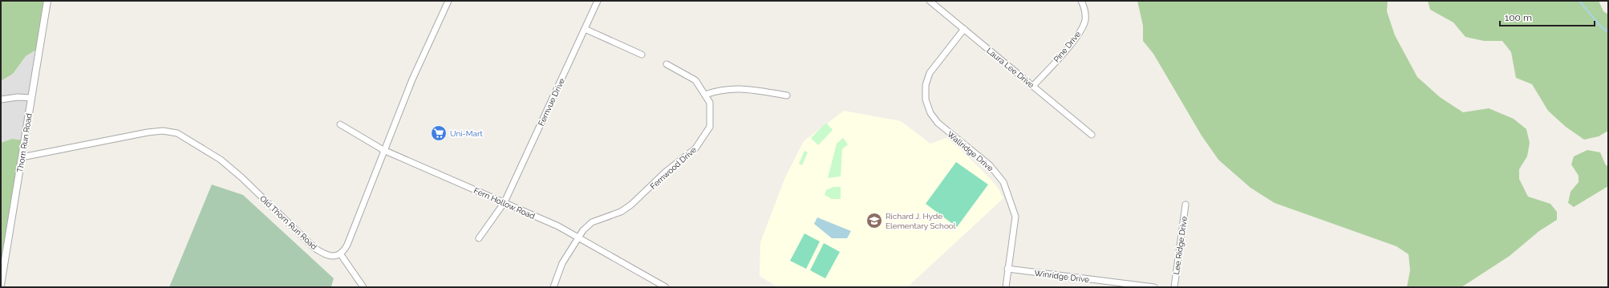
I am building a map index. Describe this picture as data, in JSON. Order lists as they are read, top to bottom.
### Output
{
  "streets": {
    "street": [
      "Pine Drive",
      "Laura Lee Drive",
      "Fernvue Drive",
      "Thorn Run Road",
      "Wallridge Drive",
      "Fernwood Drive",
      "Fern Hollow Road",
      "Old Thorn Run Road",
      "Lee Ridge Drive",
      "Winridge Drive"
    ]
  },
  "crossings": [
    ["Pine Drive", "Laura Lee Drive"],
    ["Laura Lee Drive", "Wallridge Drive"],
    ["Fernvue Drive", "Fern Hollow Road"],
    ["Thorn Run Road", "Old Thorn Run Road"],
    ["Wallridge Drive", "Winridge Drive"],
    ["Fernwood Drive", "Fern Hollow Road"]
  ],
  "places": {
    "supermarket": ["Uni-Mart"],
    "school or university": ["Richard J. Hyde Elementary School"]
  },
  "scale_bar": "100 m"
}
